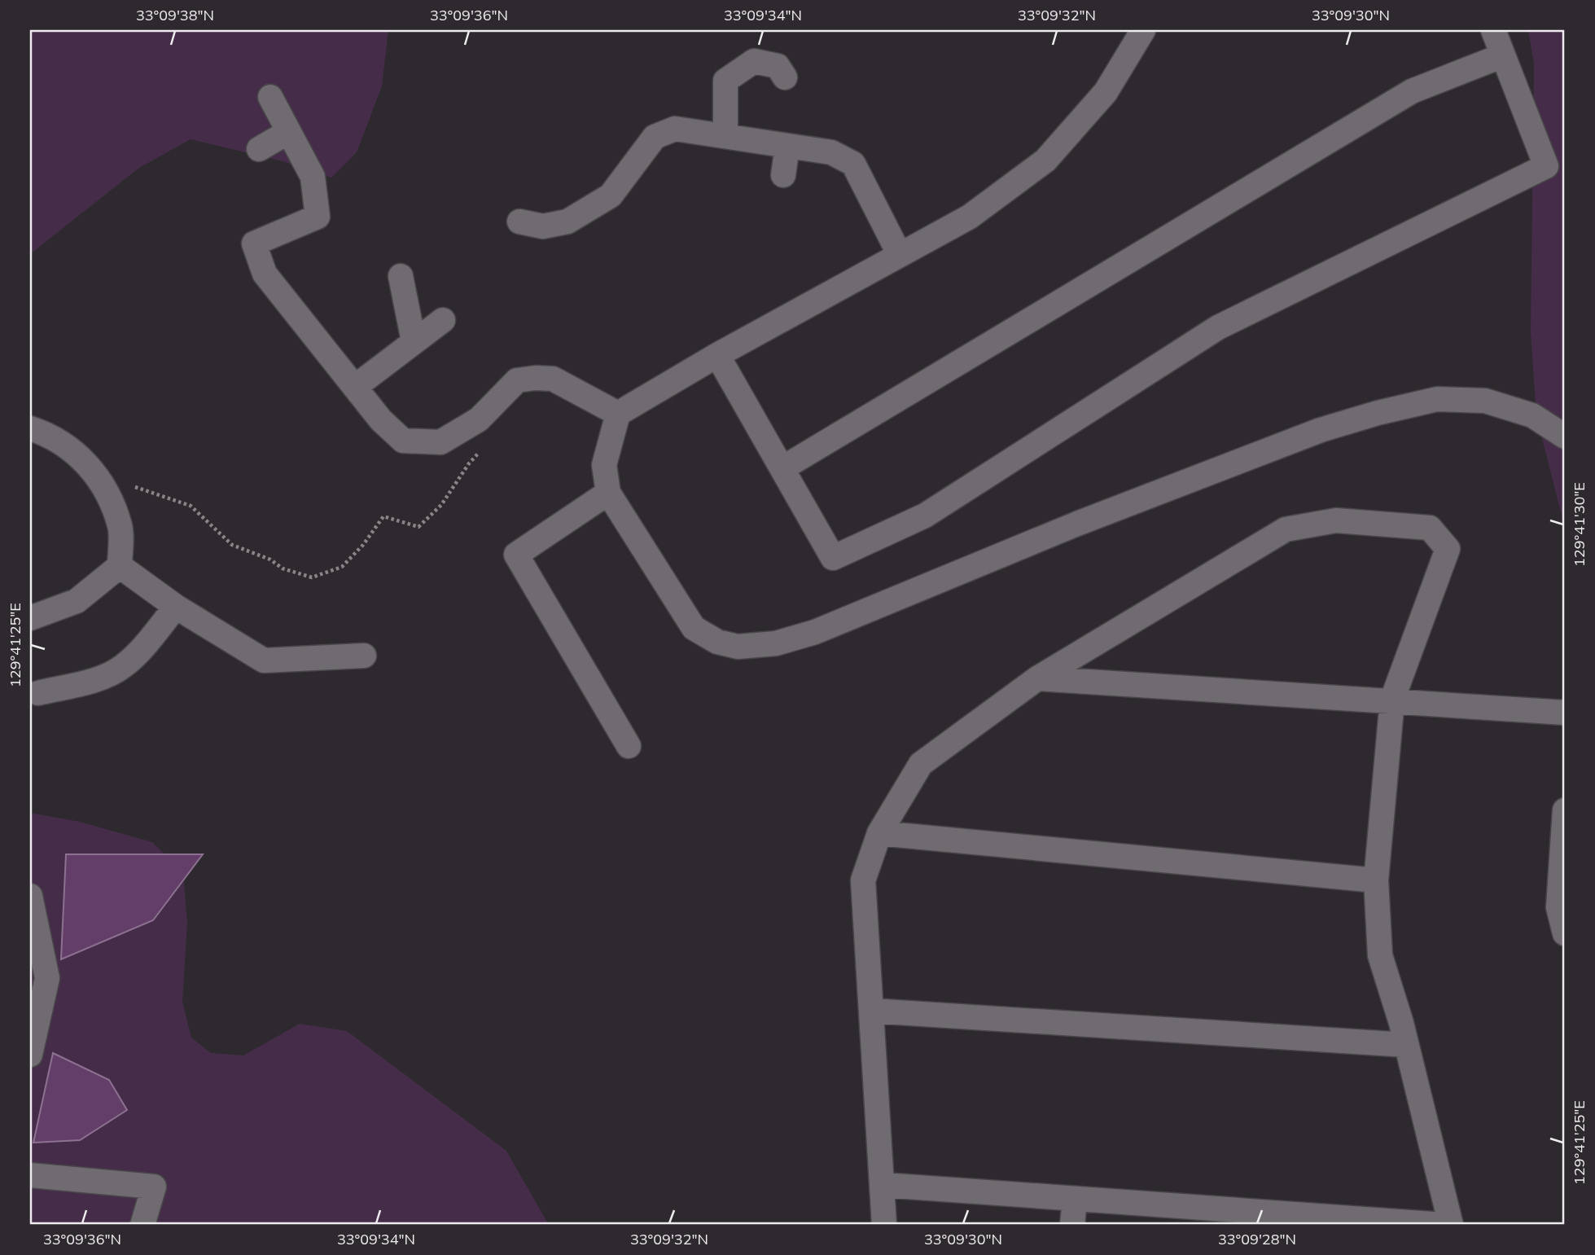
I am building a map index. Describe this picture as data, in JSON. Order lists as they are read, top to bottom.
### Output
{
  "coordinates": [
    "33°09'38\"N",
    "33°09'36\"N",
    "33°09'34\"N",
    "33°09'32\"N",
    "33°09'30\"N",
    "129°41'30\"E",
    "129°41'25\"E",
    "33°09'28\"N"
  ]
}
